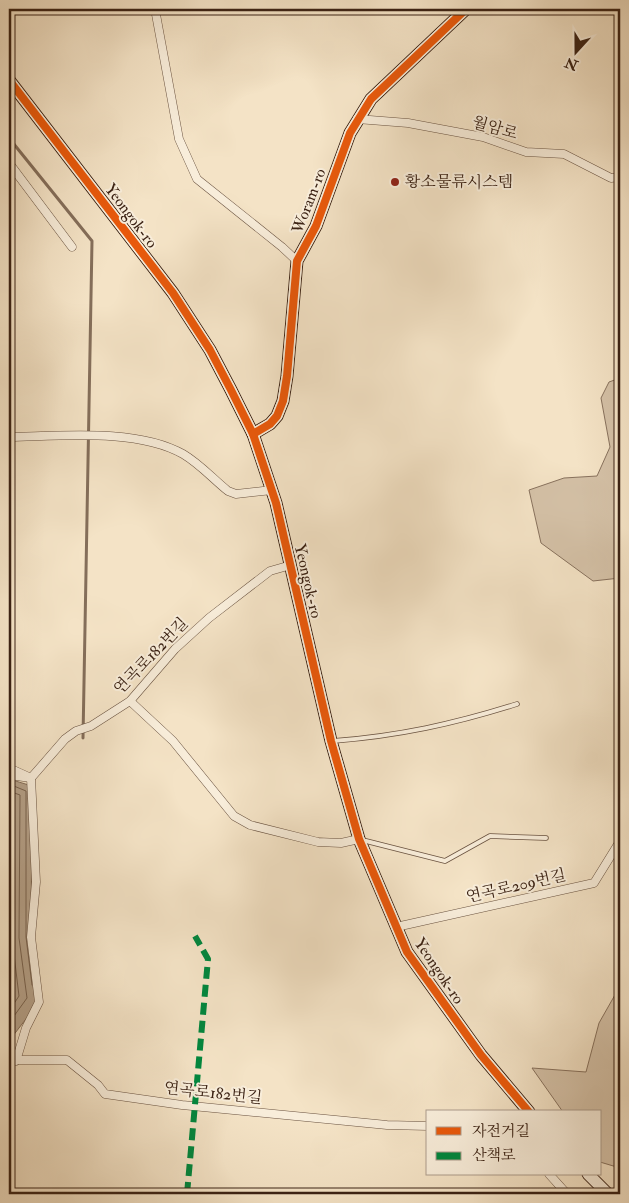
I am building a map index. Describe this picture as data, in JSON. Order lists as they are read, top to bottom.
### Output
{
  "streets": {
    "street": [
      "월암로",
      "Woram-ro",
      "Yeongok-ro",
      "연곡로182번길",
      "연곡로209번길"
    ]
  },
  "crossings": [
    ["월암로", "Woram-ro"],
    ["Woram-ro", "Yeongok-ro"],
    ["Yeongok-ro", "연곡로182번길"],
    ["Yeongok-ro", "연곡로209번길"]
  ],
  "places": ["황소물류시스템"],
  "legend": ["자전거길", "산책로"],
  "north": "bottom"
}
